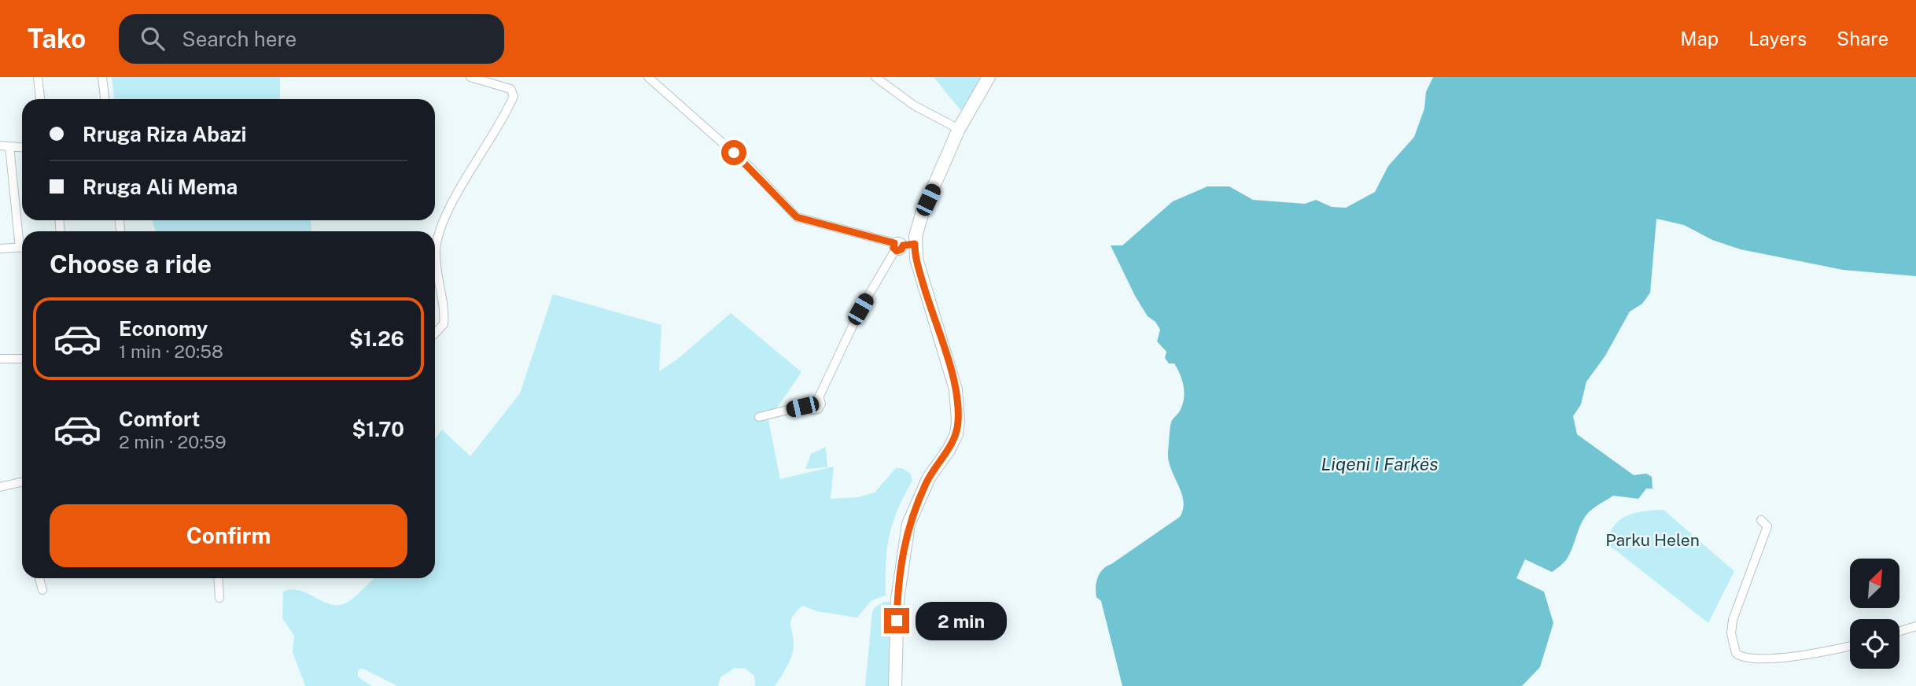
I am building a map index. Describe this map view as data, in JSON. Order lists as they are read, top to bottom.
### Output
{
  "water": ["Liqeni i Farkës"],
  "parks": ["Parku Helen"],
  "north": "top right",
  "page": {
    "header": "Tako",
    "search": "Search here",
    "nav": ["Map", "Layers", "Share"],
    "banner": ["Rruga Riza Abazi", "Rruga Ali Mema"],
    "heading": "Choose a ride",
    "list": [
      {
        "name": "Economy",
        "note": "1 min · 20:58",
        "value": "$1.26"
      },
      {
        "name": "Comfort",
        "note": "2 min · 20:59",
        "value": "$1.70"
      }
    ],
    "buttons": "Confirm",
    "bubble": "2 min"
  }
}
